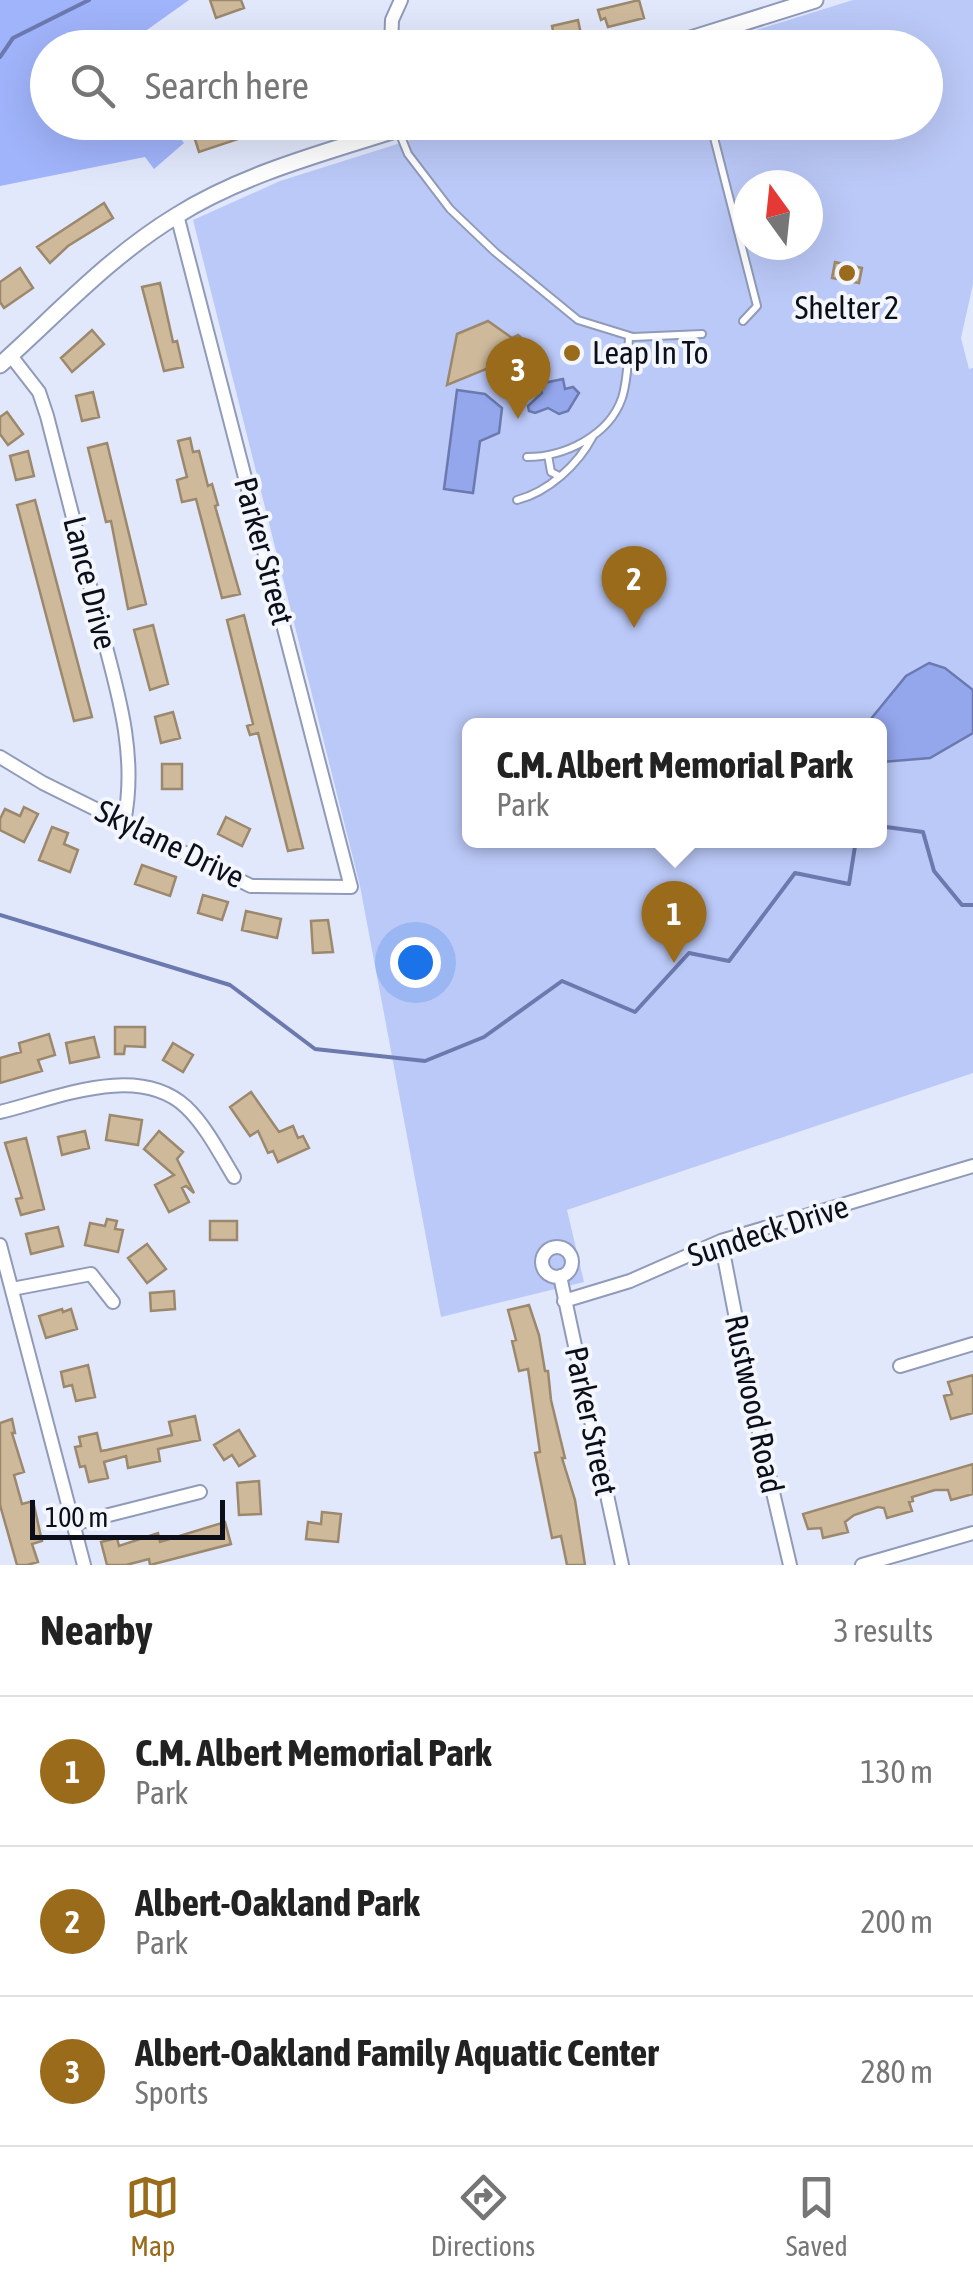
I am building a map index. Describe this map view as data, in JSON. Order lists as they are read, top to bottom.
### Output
{
  "streets": {
    "street": [
      "Parker Street",
      "Lance Drive",
      "Skylane Drive",
      "Sundeck Drive",
      "Rustwood Road"
    ]
  },
  "crossings": [
    ["Parker Street", "Skylane Drive"],
    ["Parker Street", "Sundeck Drive"],
    ["Lance Drive", "Skylane Drive"],
    ["Sundeck Drive", "Rustwood Road"]
  ],
  "places": ["Shelter 2", "Leap In To"],
  "scale_bar": "100 m",
  "north": "top",
  "page": {
    "search": "Search here",
    "pins": ["3", "2", "1"],
    "popup": ["C.M. Albert Memorial Park", "Park"],
    "scale": "100 m",
    "heading": ["Nearby", "3 results"],
    "list": [
      {
        "mark": "1",
        "name": "C.M. Albert Memorial Park",
        "note": "Park",
        "value": "130 m"
      },
      {
        "mark": "2",
        "name": "Albert-Oakland Park",
        "note": "Park",
        "value": "200 m"
      },
      {
        "mark": "3",
        "name": "Albert-Oakland Family Aquatic Center",
        "note": "Sports",
        "value": "280 m"
      }
    ],
    "nav": ["Map", "Directions", "Saved"]
  }
}
